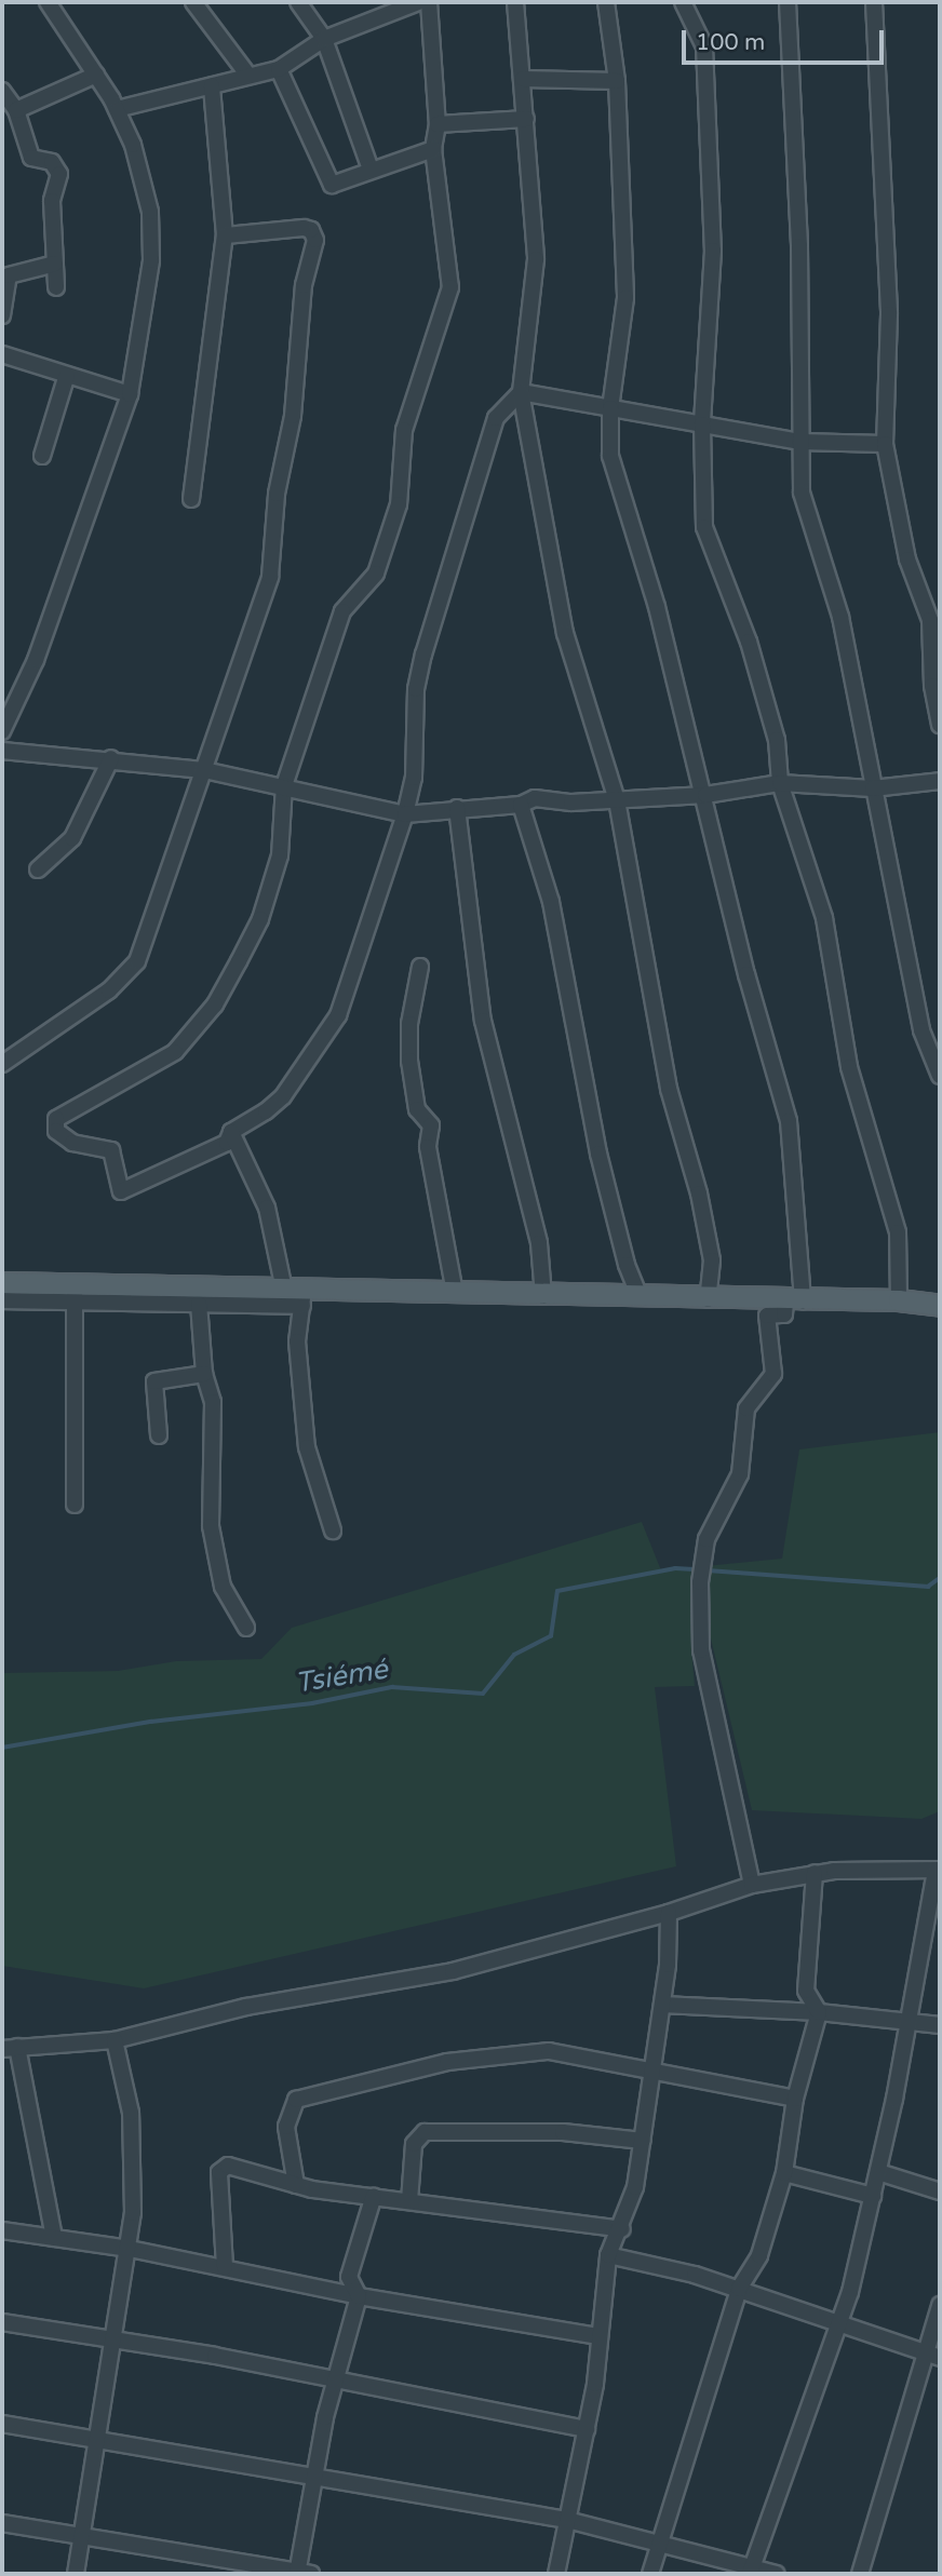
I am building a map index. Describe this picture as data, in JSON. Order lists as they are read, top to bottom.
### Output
{
  "water": ["Tsiémé"],
  "scale_bar": "100 m"
}
